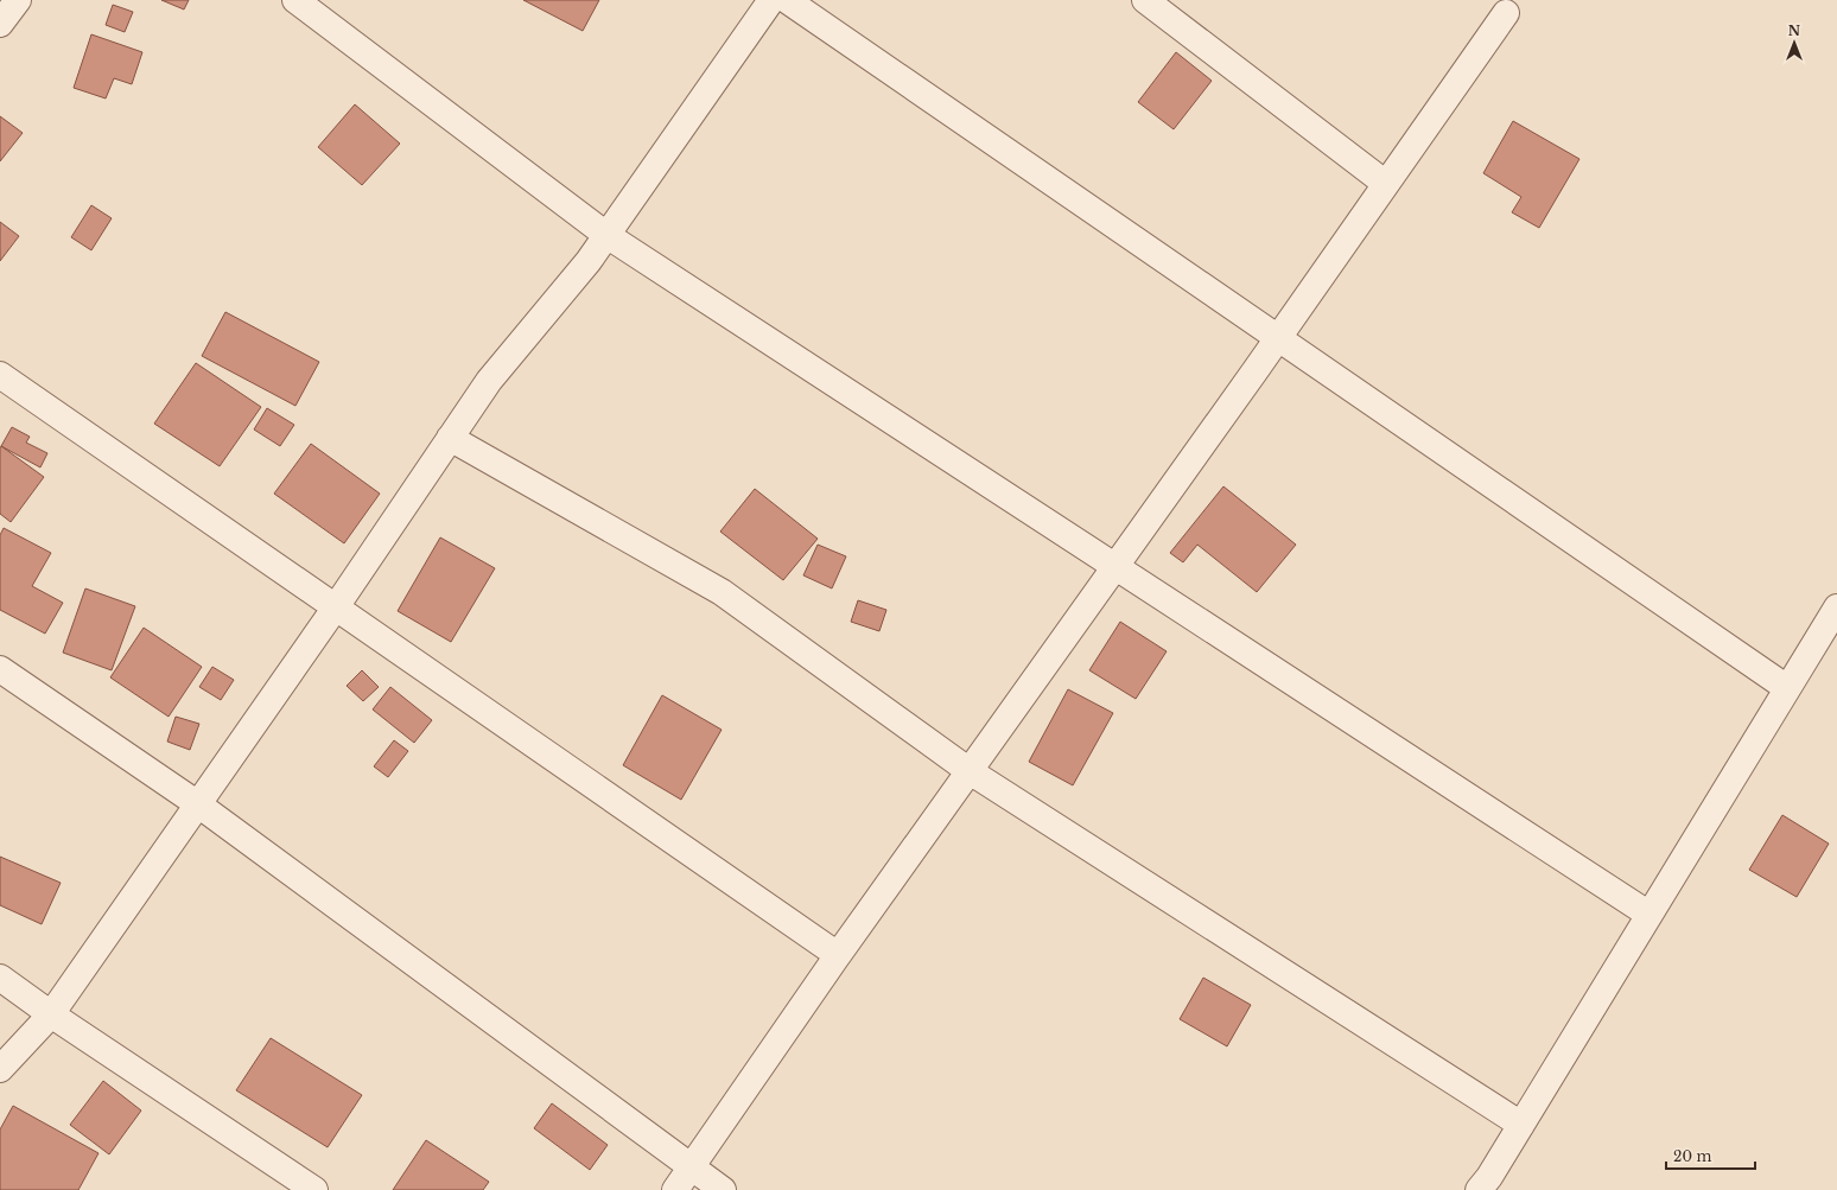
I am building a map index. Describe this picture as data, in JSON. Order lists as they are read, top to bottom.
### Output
{
  "scale_bar": "20 m",
  "north": "top"
}
